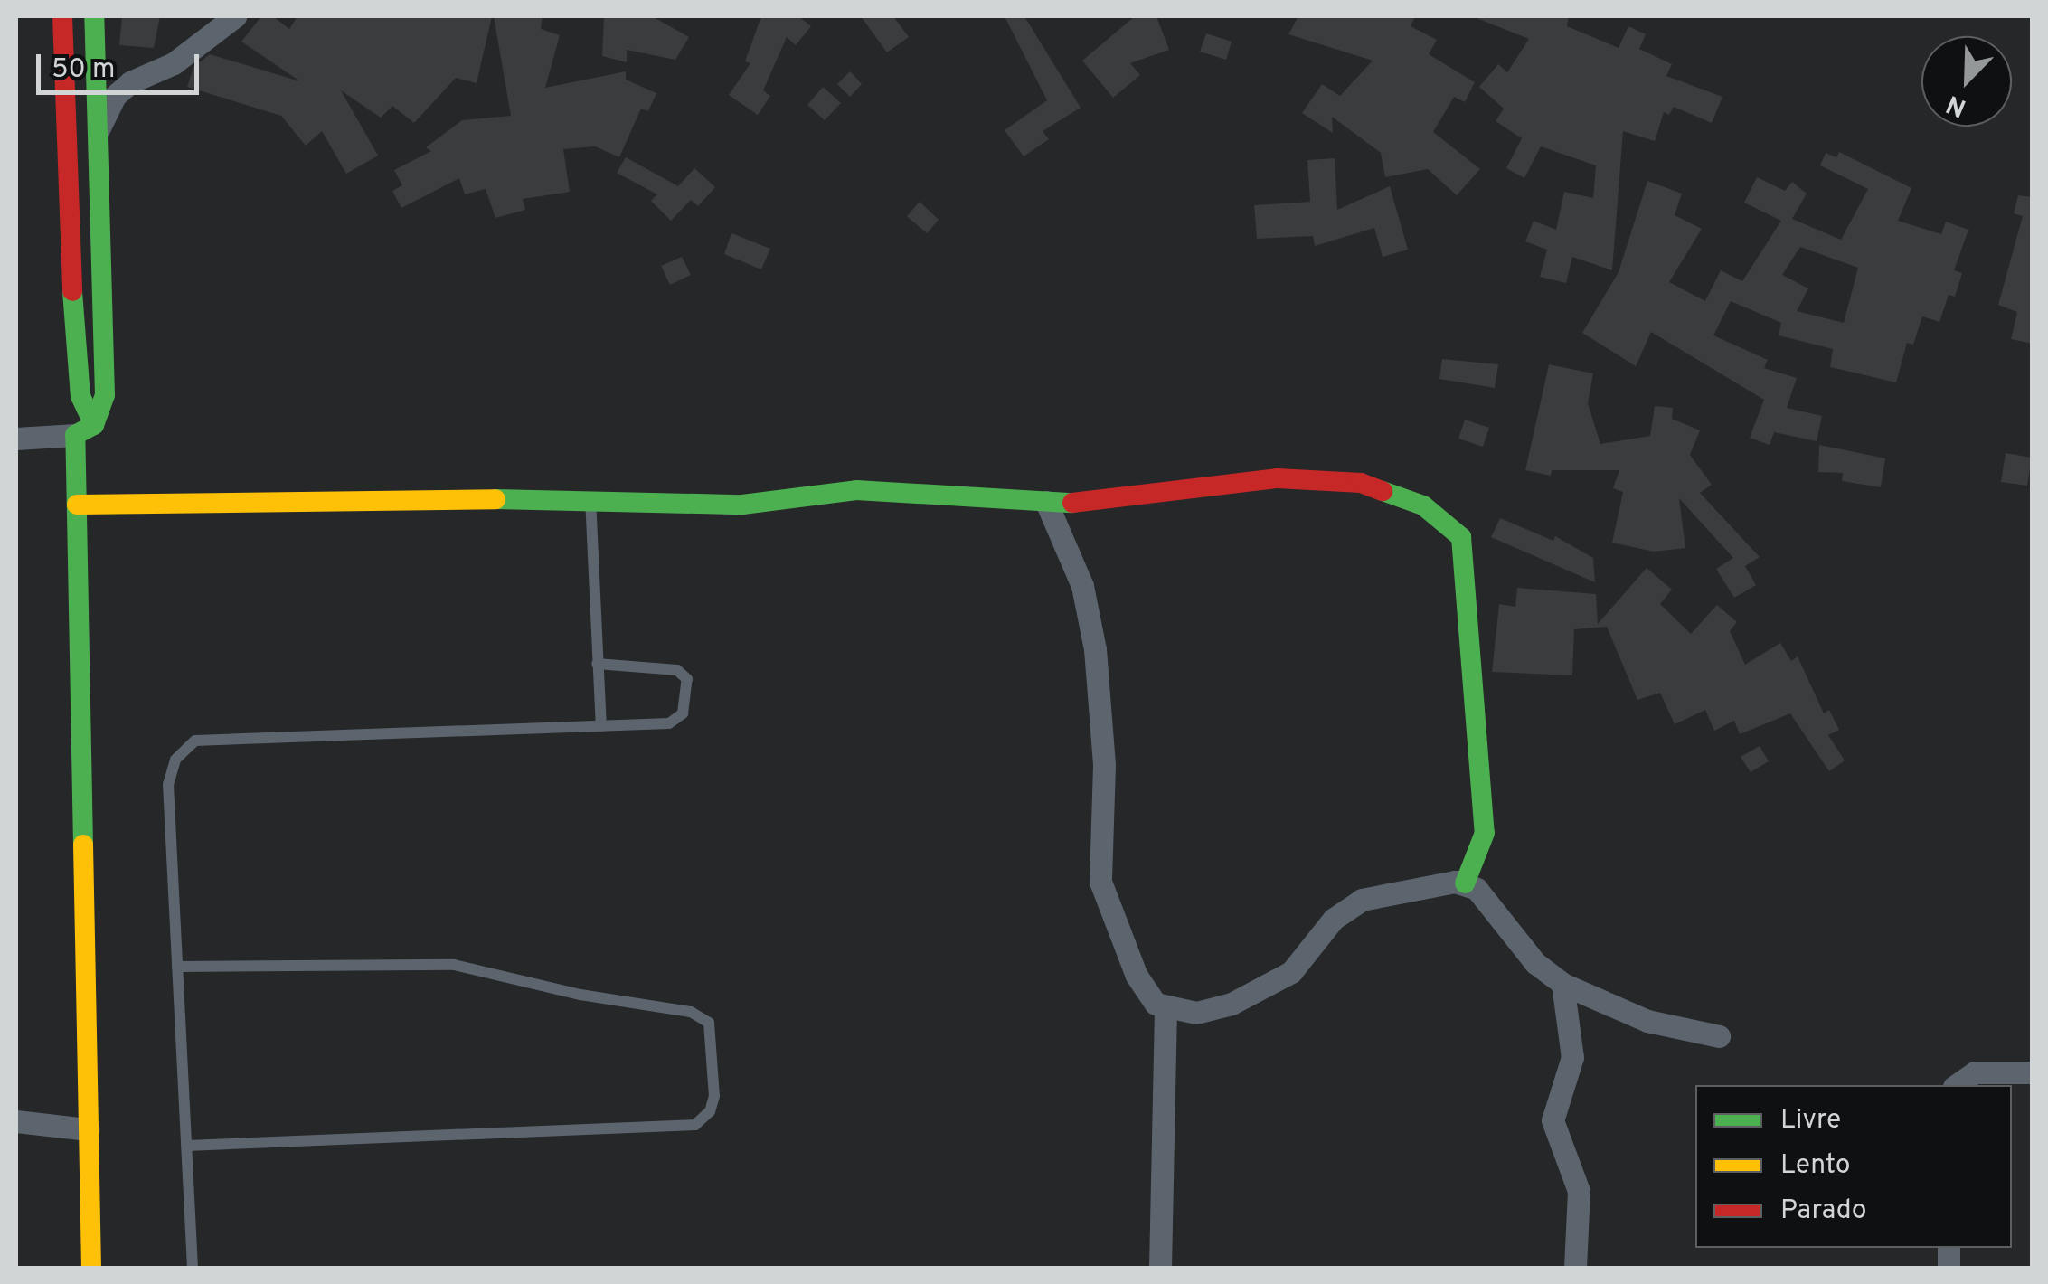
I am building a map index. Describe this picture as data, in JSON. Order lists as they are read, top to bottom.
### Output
{
  "legend": ["Livre", "Lento", "Parado"],
  "scale_bar": "50 m",
  "north": "bottom left"
}
